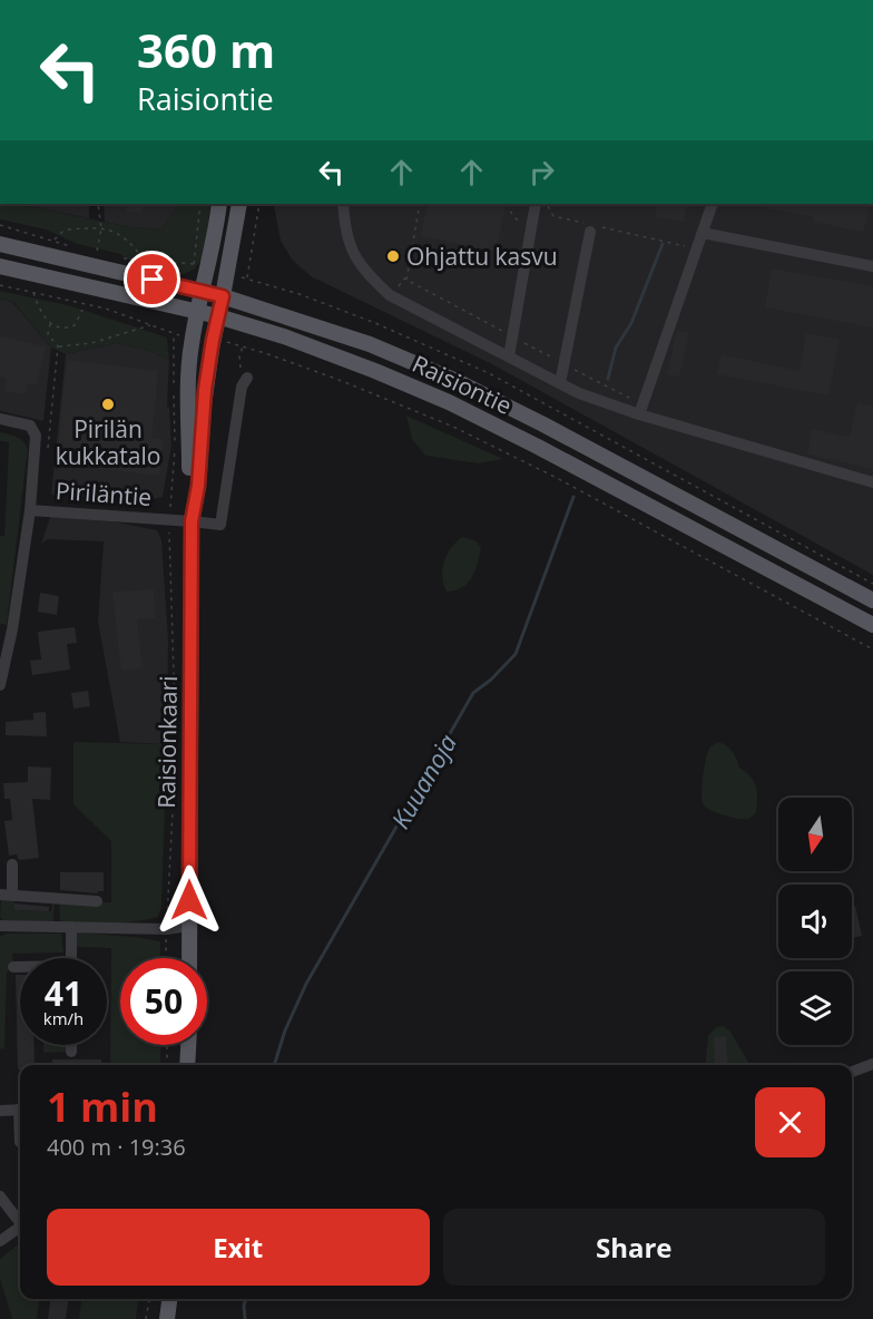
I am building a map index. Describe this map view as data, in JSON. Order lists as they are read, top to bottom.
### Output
{
  "streets": {
    "main road": ["Raisiontie", "Raisionkaari"],
    "street": ["Piriläntie"]
  },
  "crossings": [
    ["Raisiontie", "Raisionkaari"],
    ["Piriläntie", "Raisionkaari"]
  ],
  "water": ["Kuuanoja"],
  "places": ["Ohjattu kasvu", "Pirilän kukkatalo"],
  "north": "bottom",
  "page": {
    "turn": ["360 m", "Raisiontie"],
    "speed": "41 km/h",
    "limit": "50",
    "heading": ["1 min", "400 m · 19:36"],
    "buttons": ["Exit", "Share"]
  }
}
